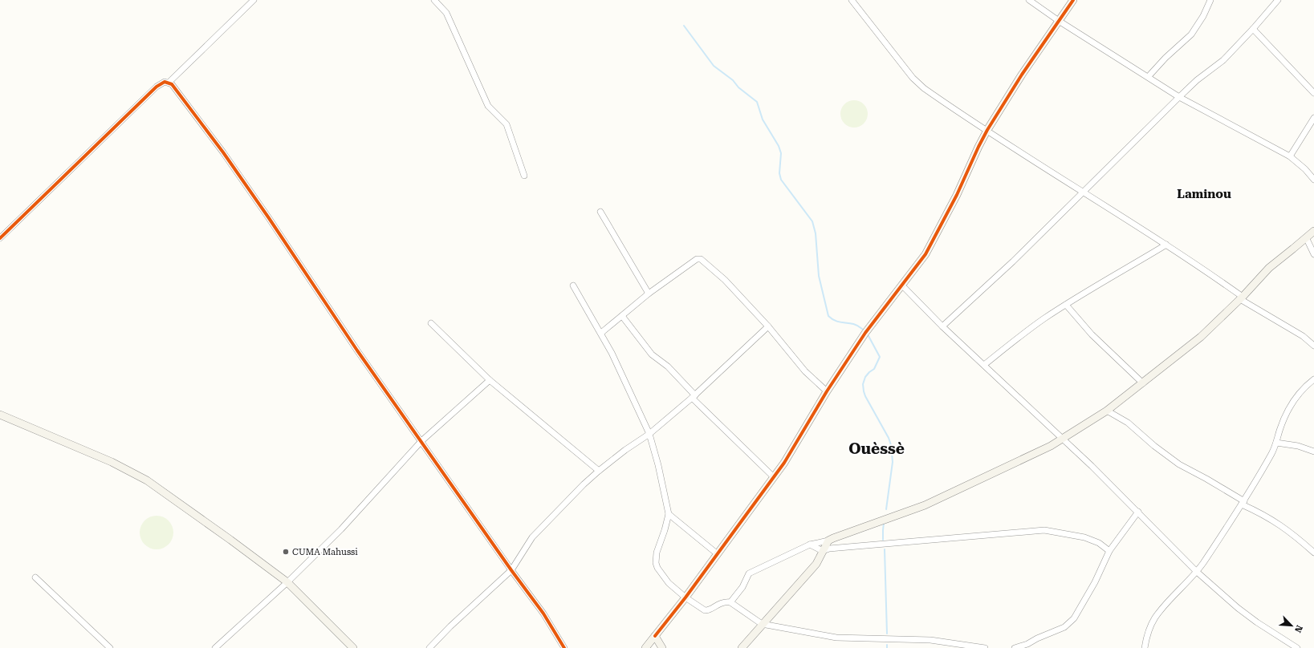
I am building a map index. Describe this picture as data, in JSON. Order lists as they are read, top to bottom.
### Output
{
  "districts": ["Laminou", "Ouèssè"],
  "places": ["CUMA Mahussi"],
  "north": "bottom right"
}
